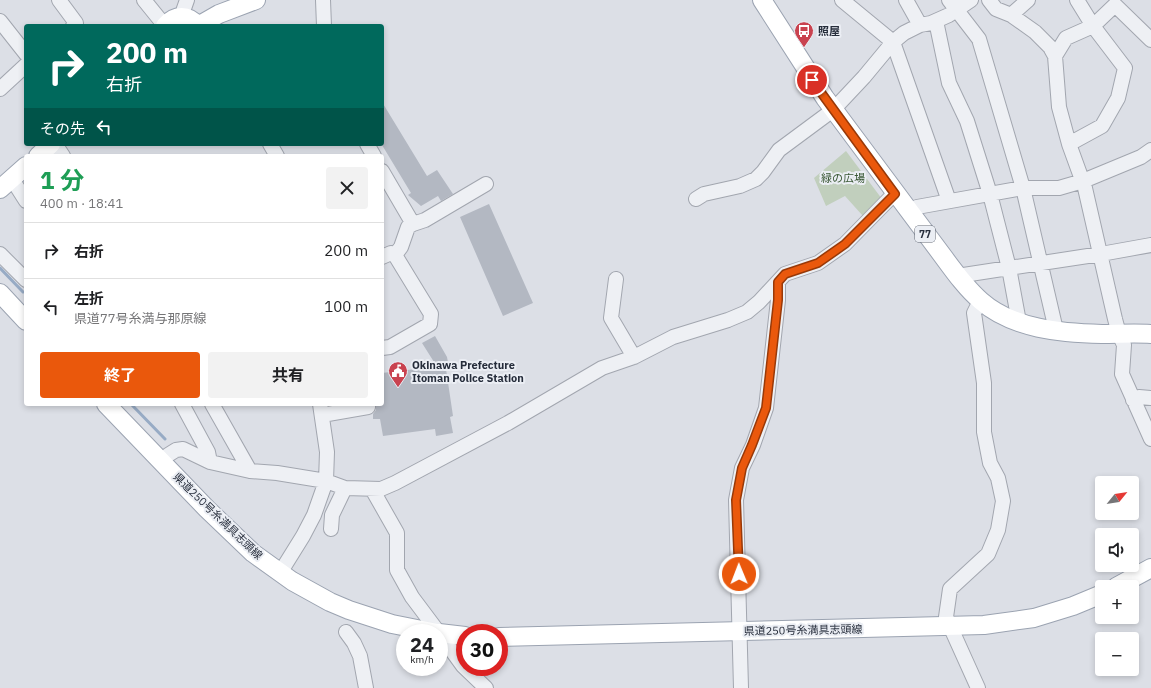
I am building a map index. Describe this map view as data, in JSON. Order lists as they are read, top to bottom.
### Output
{
  "streets": {
    "main road": ["77", "県道250号糸満具志頭線"]
  },
  "parks": ["緑の広場"],
  "places": {
    "bus stop": ["照屋"],
    "public building": ["Okinawa Prefecture Itoman Police Station"]
  },
  "north": "top right",
  "page": {
    "turn": ["200 m", "右折"],
    "then": "その先",
    "heading": ["1 分", "400 m · 18:41"],
    "list": [
      {
        "name": "右折",
        "value": "200 m"
      },
      {
        "name": "左折",
        "note": "県道77号糸満与那原線",
        "value": "100 m"
      }
    ],
    "buttons": ["終了", "共有"],
    "map_buttons": ["+", "−"],
    "speed": "24 km/h",
    "limit": "30"
  }
}
